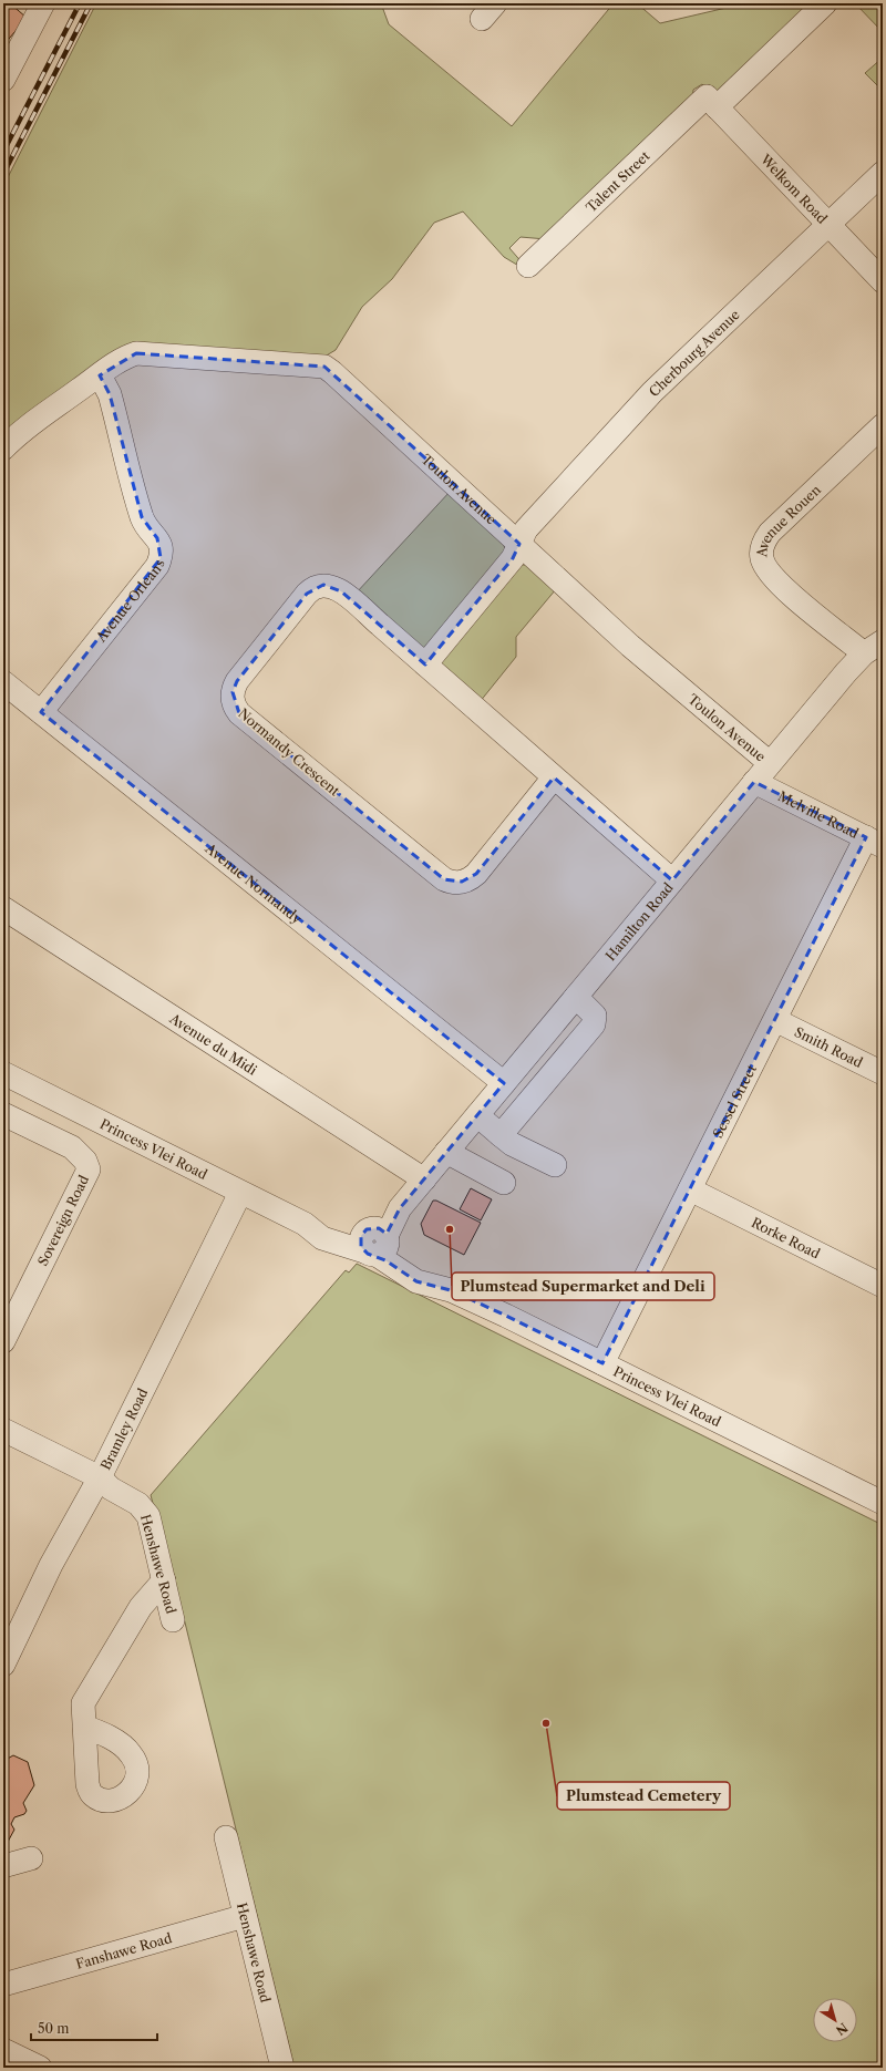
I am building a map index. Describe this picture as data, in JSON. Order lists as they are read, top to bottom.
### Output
{
  "streets": {
    "street": [
      "Talent Street",
      "Welkom Road",
      "Cherbourg Avenue",
      "Toulon Avenue",
      "Avenue Rouen",
      "Avenue Orleans",
      "Normandy Crescent",
      "Melville Road",
      "Avenue Normandy",
      "Hamilton Road",
      "Avenue du Midi",
      "Smith Road",
      "Sessel Street",
      "Princess Vlei Road",
      "Sovereign Road",
      "Rorke Road",
      "Bramley Road",
      "Henshawe Road",
      "Fanshawe Road"
    ]
  },
  "crossings": [
    ["Talent Street", "Welkom Road"],
    ["Welkom Road", "Cherbourg Avenue"],
    ["Cherbourg Avenue", "Toulon Avenue"],
    ["Toulon Avenue", "Avenue Orleans"],
    ["Toulon Avenue", "Hamilton Road"],
    ["Avenue Rouen", "Hamilton Road"],
    ["Avenue Orleans", "Avenue Normandy"],
    ["Normandy Crescent", "Hamilton Road"],
    ["Melville Road", "Hamilton Road"],
    ["Melville Road", "Sessel Street"],
    ["Avenue Normandy", "Hamilton Road"],
    ["Hamilton Road", "Avenue du Midi"],
    ["Hamilton Road", "Princess Vlei Road"],
    ["Smith Road", "Sessel Street"],
    ["Sessel Street", "Princess Vlei Road"],
    ["Sessel Street", "Rorke Road"],
    ["Princess Vlei Road", "Bramley Road"],
    ["Bramley Road", "Henshawe Road"],
    ["Henshawe Road", "Fanshawe Road"]
  ],
  "places": ["Plumstead Supermarket and Deli", "Plumstead Cemetery"],
  "scale_bar": "50 m",
  "north": "bottom right"
}
